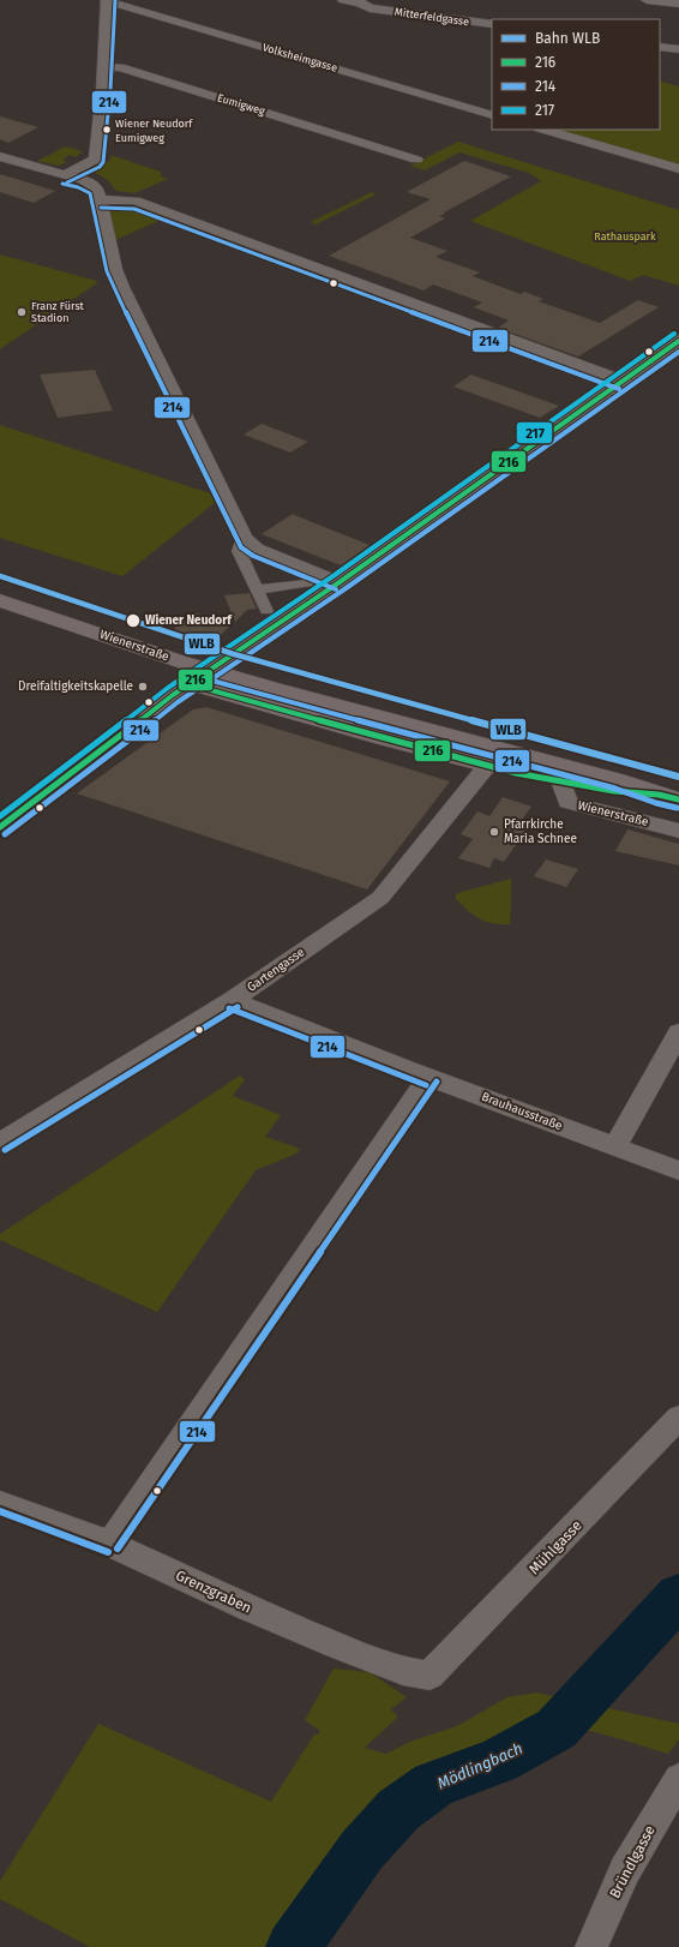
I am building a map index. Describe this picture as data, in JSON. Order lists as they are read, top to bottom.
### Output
{
  "streets": {
    "main road": ["Wienerstraße"],
    "street": [
      "Mitterfeldgasse",
      "Volksheimgasse",
      "Eumigweg",
      "Gartengasse",
      "Brauhausstraße",
      "Mühlgasse",
      "Grenzgraben",
      "Bründlgasse"
    ]
  },
  "crossings": [
    ["Wienerstraße", "Gartengasse"],
    ["Gartengasse", "Brauhausstraße"],
    ["Mühlgasse", "Grenzgraben"]
  ],
  "water": ["Mödlingbach"],
  "parks": ["Rathauspark"],
  "places": [
    "Wiener Neudorf Eumigweg",
    "Franz Fürst Stadion",
    "Wiener Neudorf",
    "Dreifaltigkeitskapelle",
    "Pfarrkirche Maria Schnee"
  ],
  "lines": [
    "transit line 214",
    "transit line 217",
    "transit line 216",
    "rail line WLB"
  ],
  "legend": [
    "Bahn WLB",
    "216",
    "214",
    "217"
  ]
}
